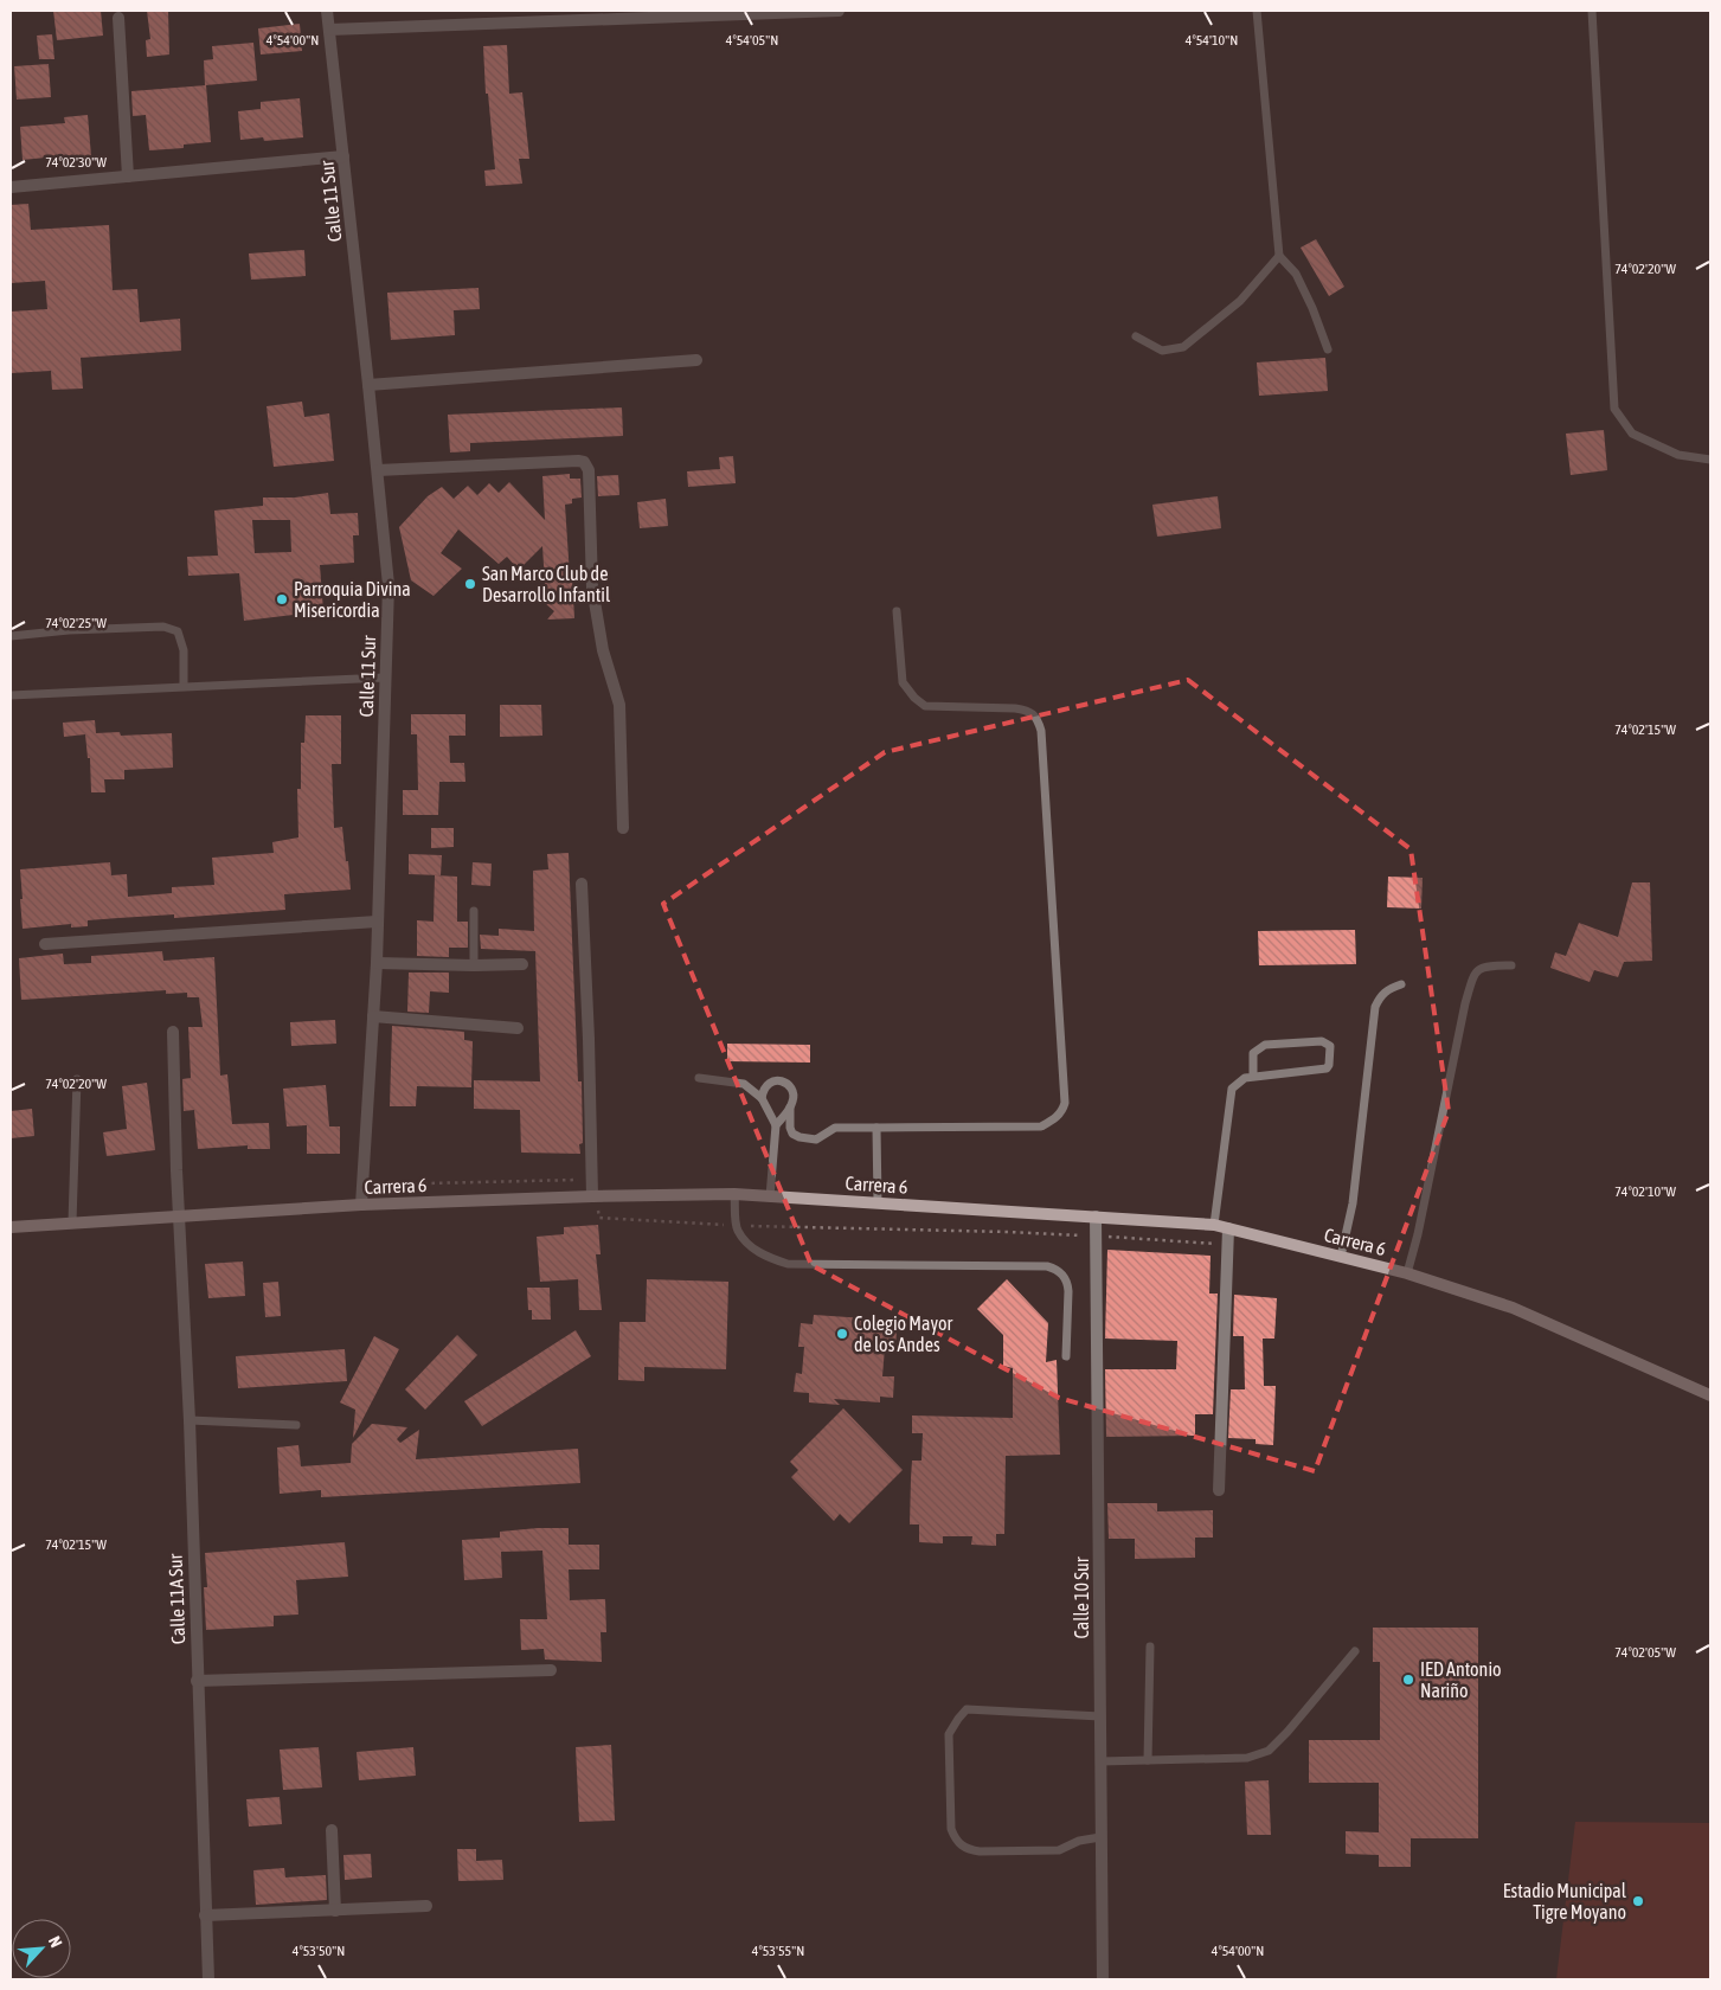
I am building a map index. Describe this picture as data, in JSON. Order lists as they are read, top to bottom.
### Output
{
  "streets": {
    "main road": ["Carrera 6"],
    "street": ["Calle 11 Sur", "Calle 10 Sur", "Calle 11A Sur"]
  },
  "crossings": [
    ["Calle 11 Sur", "Carrera 6"],
    ["Carrera 6", "Calle 10 Sur"],
    ["Carrera 6", "Calle 11A Sur"]
  ],
  "places": [
    "San Marco Club de Desarrollo Infantil",
    "Parroquia Divina Misericordia",
    "Colegio Mayor de los Andes",
    "IED Antonio Nariño",
    "Estadio Municipal Tigre Moyano"
  ],
  "north": "top right",
  "coordinates": [
    "4°54'05\"N",
    "4°54'10\"N",
    "4°54'00\"N",
    "74°02'30\"W",
    "74°02'20\"W",
    "74°02'25\"W",
    "74°02'15\"W",
    "74°02'10\"W",
    "74°02'05\"W",
    "4°53'50\"N",
    "4°53'55\"N"
  ]
}
